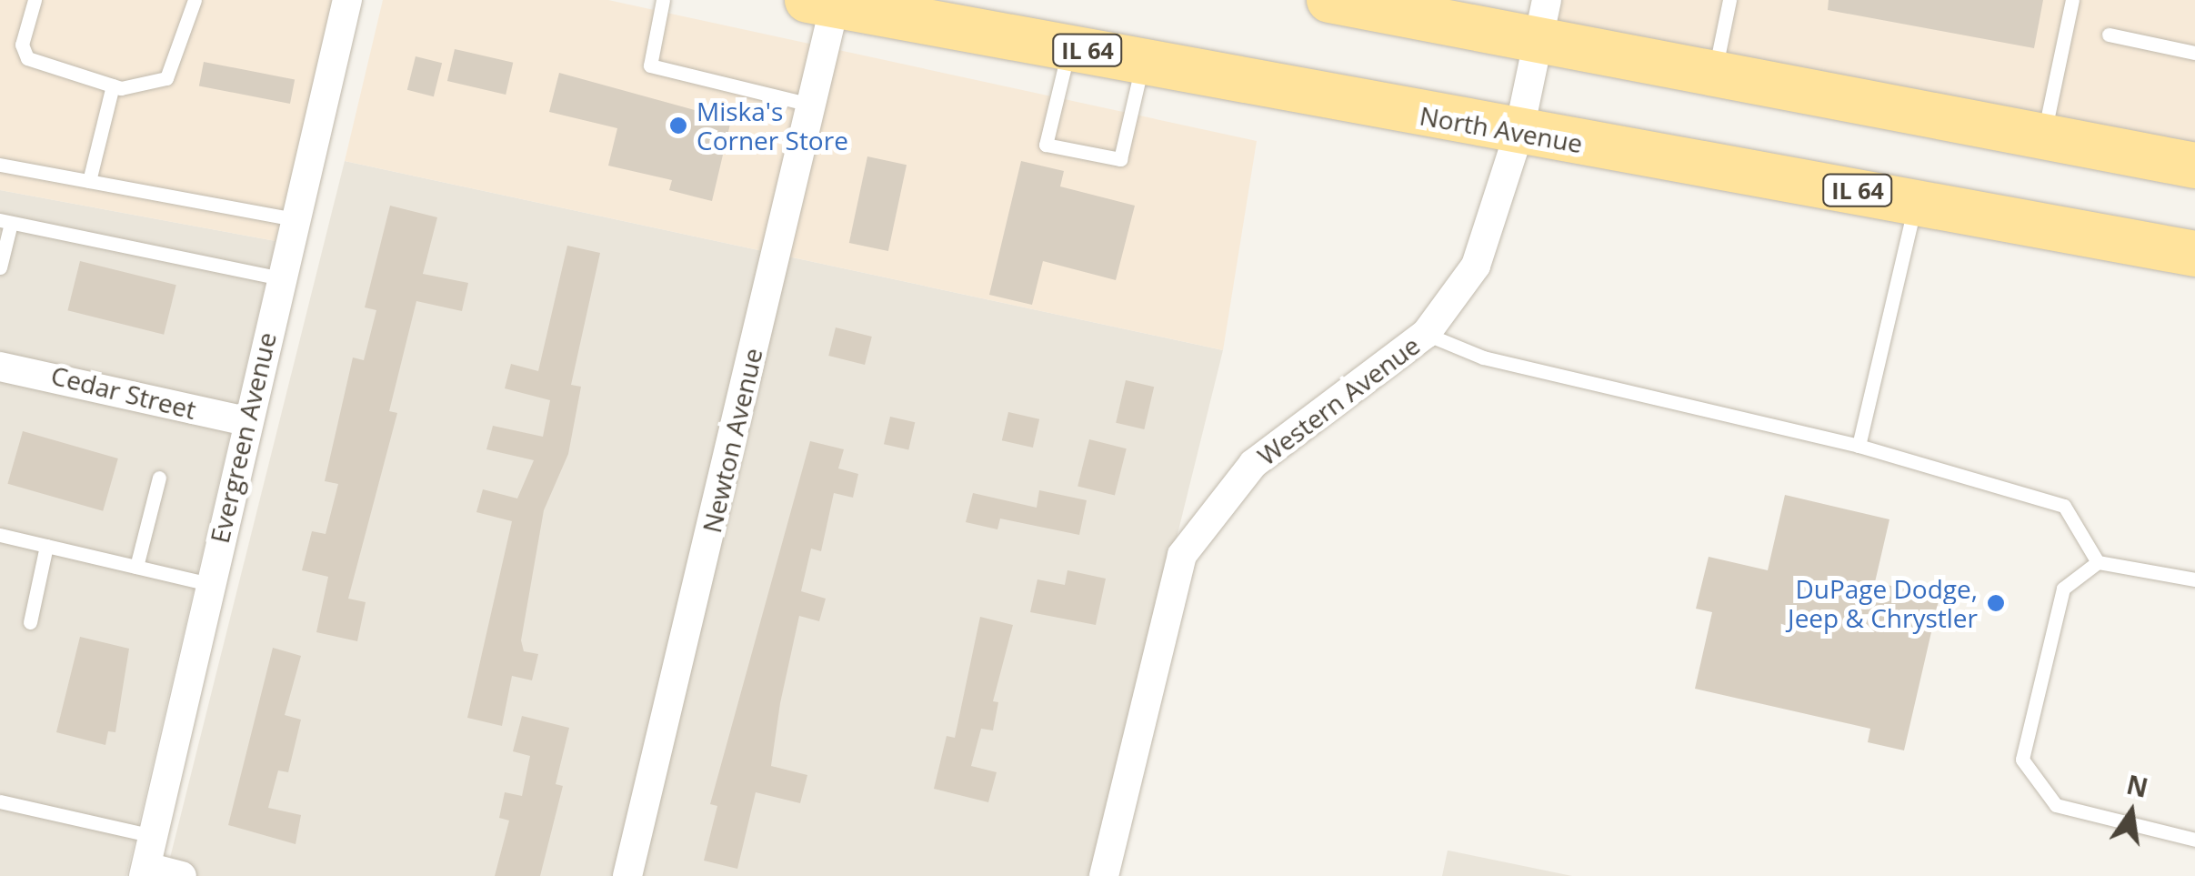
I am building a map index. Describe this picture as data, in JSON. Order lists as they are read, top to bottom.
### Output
{
  "streets": {
    "main road": ["IL 64", "North Avenue"],
    "street": [
      "Cedar Street",
      "Western Avenue",
      "Evergreen Avenue",
      "Newton Avenue"
    ]
  },
  "crossings": [
    ["North Avenue", "Western Avenue"],
    ["North Avenue", "Newton Avenue"],
    ["Cedar Street", "Evergreen Avenue"]
  ],
  "places": ["Miska's Corner Store", "DuPage Dodge, Jeep & Chrystler"],
  "north": "top"
}
